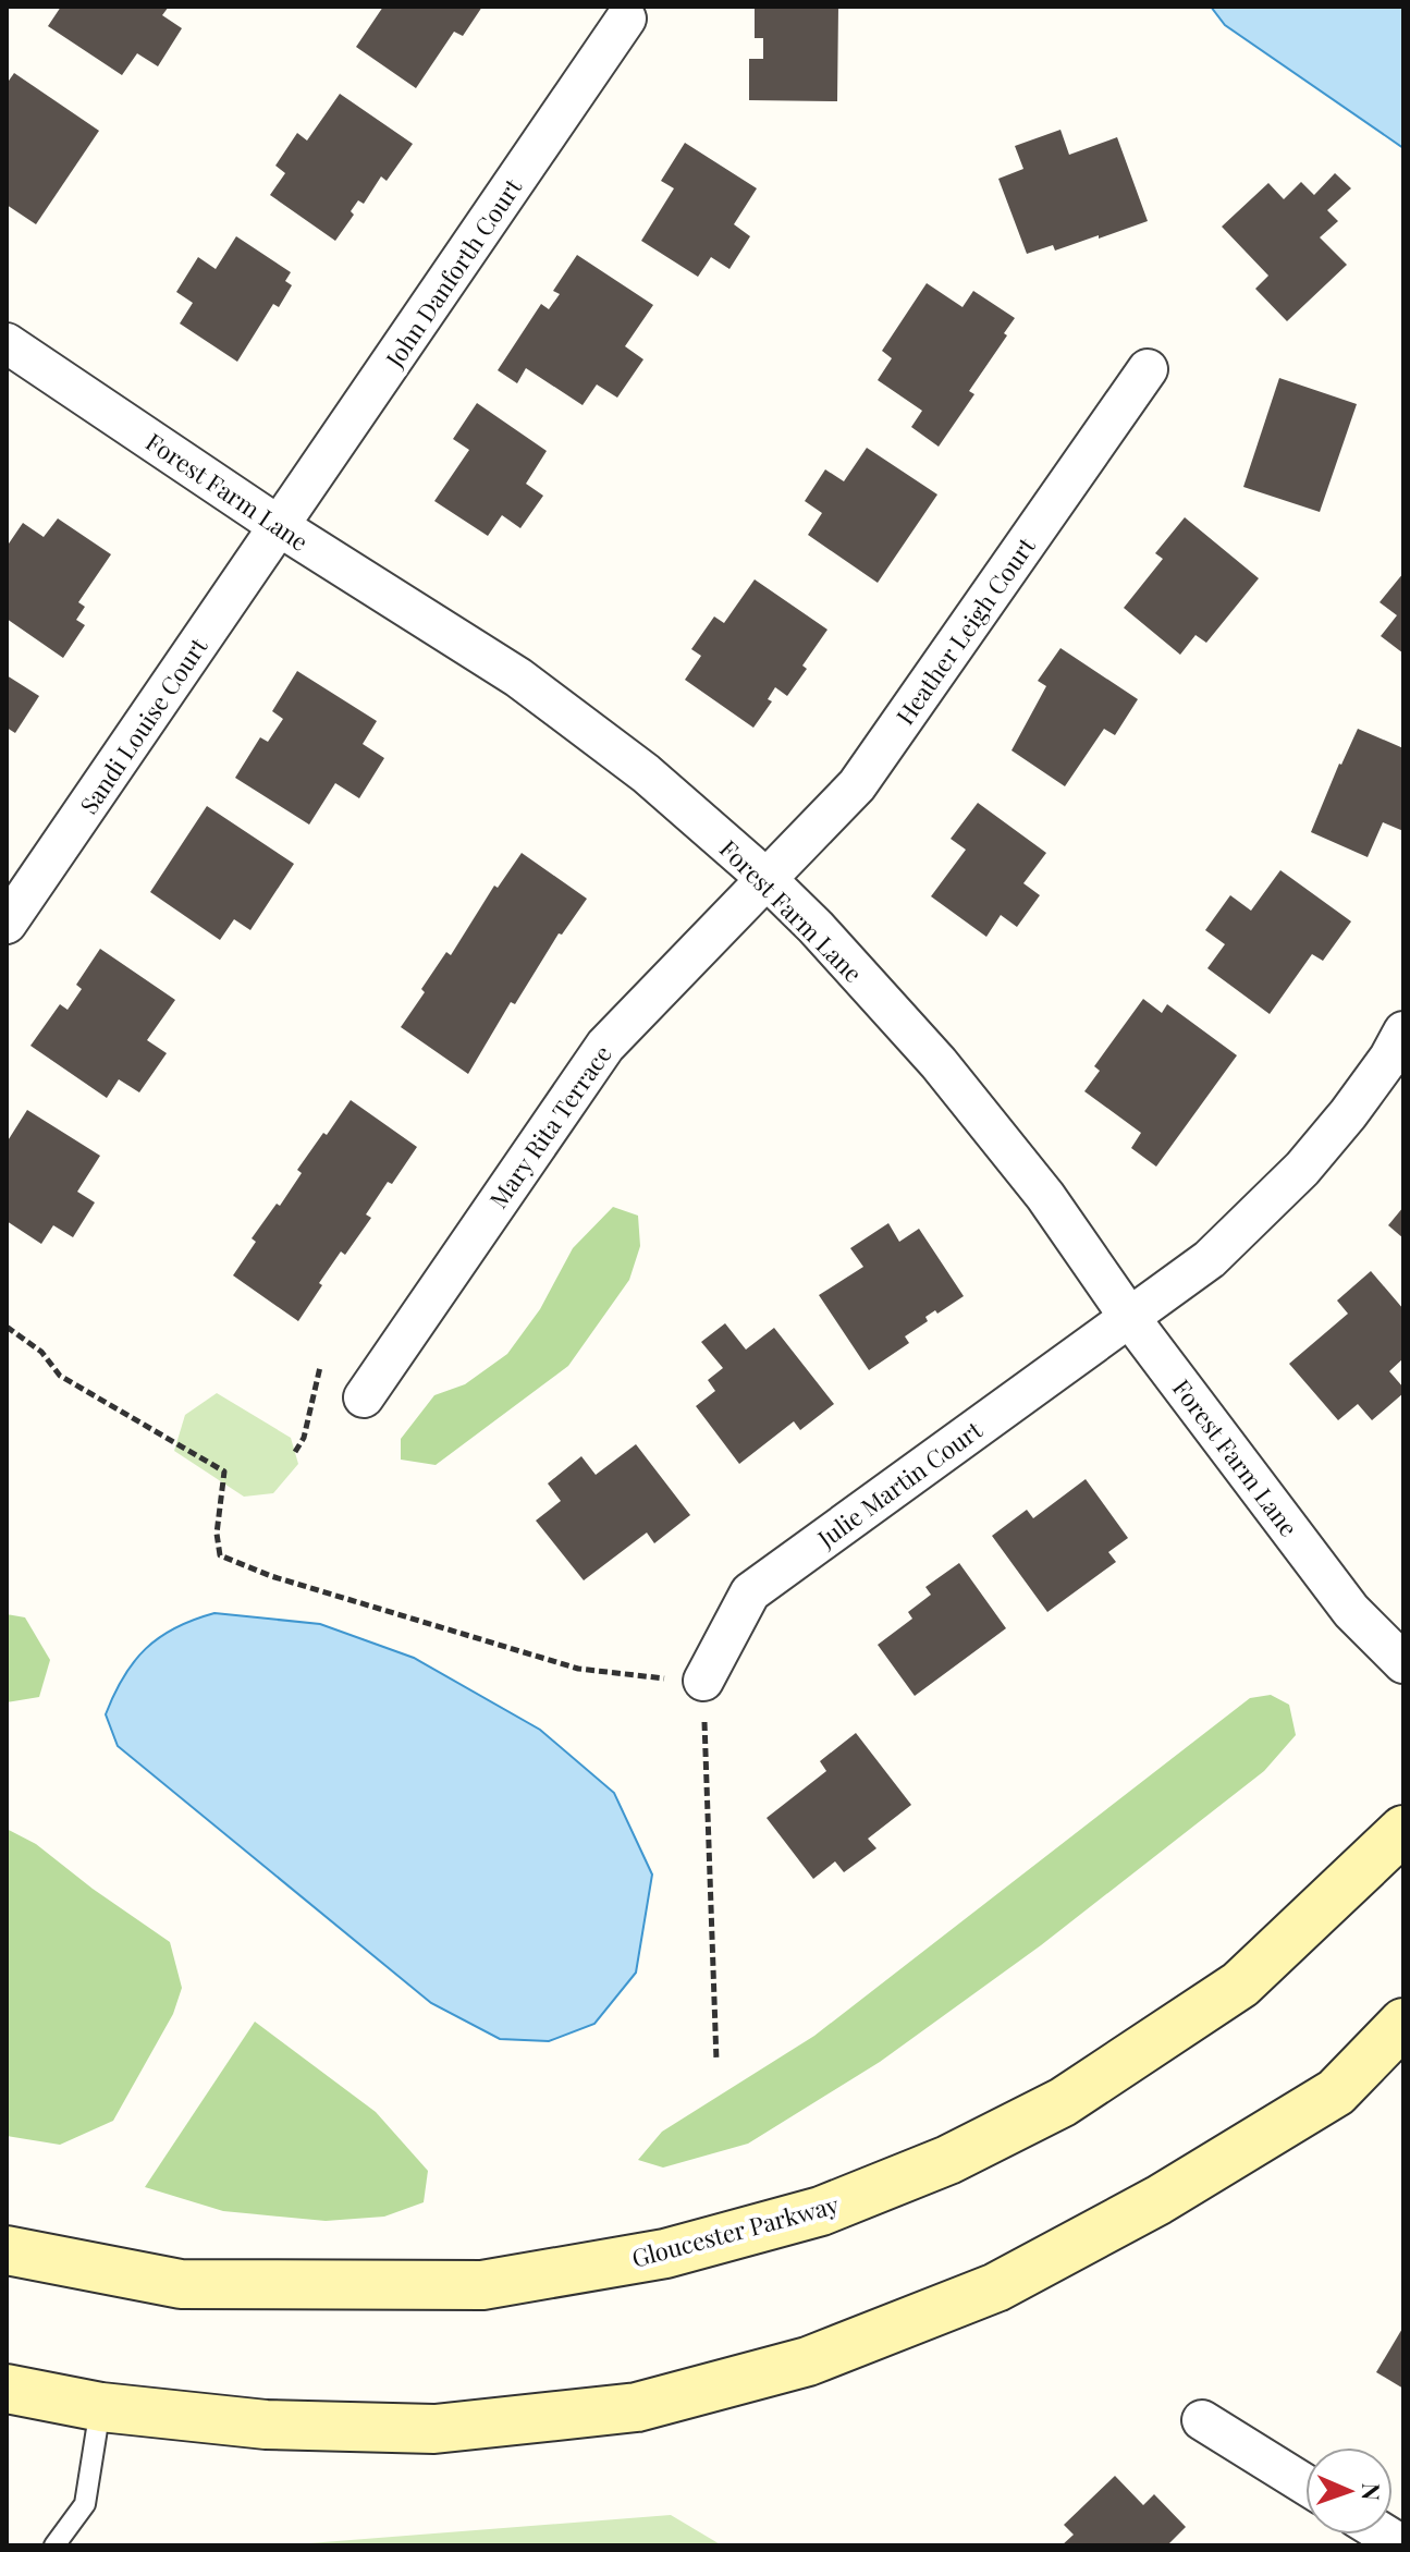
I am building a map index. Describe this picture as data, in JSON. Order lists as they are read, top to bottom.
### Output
{
  "streets": {
    "main road": ["Gloucester Parkway"],
    "street": [
      "John Danforth Court",
      "Forest Farm Lane",
      "Heather Leigh Court",
      "Sandi Louise Court",
      "Mary Rita Terrace",
      "Julie Martin Court"
    ]
  },
  "crossings": [
    ["John Danforth Court", "Forest Farm Lane"],
    ["John Danforth Court", "Sandi Louise Court"],
    ["Forest Farm Lane", "Heather Leigh Court"],
    ["Forest Farm Lane", "Sandi Louise Court"],
    ["Forest Farm Lane", "Mary Rita Terrace"],
    ["Forest Farm Lane", "Julie Martin Court"],
    ["Heather Leigh Court", "Mary Rita Terrace"]
  ],
  "north": "right"
}
